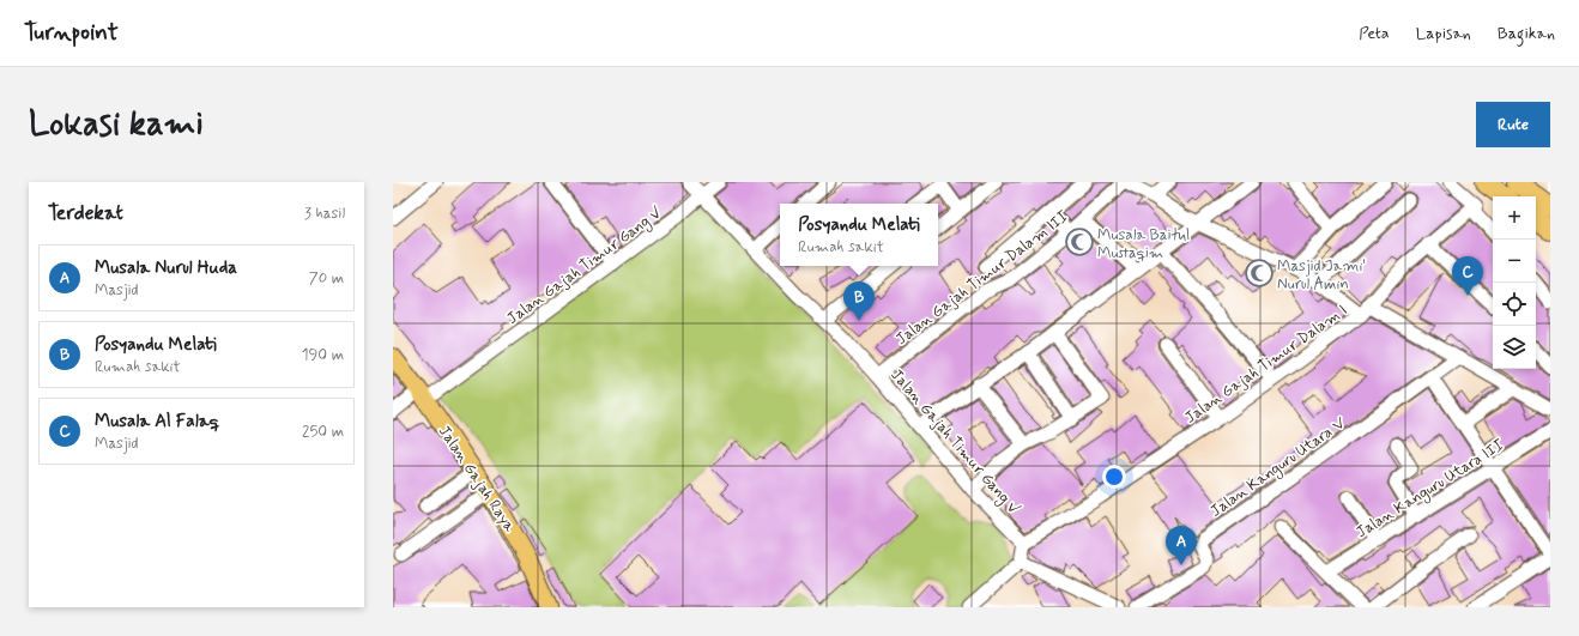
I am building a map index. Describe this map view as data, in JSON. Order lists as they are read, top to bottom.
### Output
{
  "streets": {
    "main road": ["Jalan Gajah Raya"],
    "street": [
      "Jalan Gajah Timur Gang V",
      "Jalan Gajah Timur Dalam III",
      "Jalan Gajah Timur Dalam I",
      "Jalan Kanguru Utara V",
      "Jalan Kanguru Utara III"
    ]
  },
  "crossings": [
    ["Jalan Gajah Timur Gang V", "Jalan Gajah Timur Dalam III"],
    ["Jalan Gajah Timur Gang V", "Jalan Gajah Timur Dalam I"],
    ["Jalan Gajah Timur Gang V", "Jalan Gajah Raya"]
  ],
  "places": {
    "mosque": ["Musala Baitul Mustaqim", "Masjid Jami' Nurul Amin"]
  },
  "page": {
    "header": "Turnpoint",
    "nav": ["Peta", "Lapisan", "Bagikan"],
    "buttons": "Rute",
    "title": "Lokasi kami",
    "heading": ["Terdekat", "3 hasil"],
    "map_buttons": ["+", "−"],
    "popup": ["Posyandu Melati", "Rumah sakit"],
    "list": [
      {
        "mark": "A",
        "name": "Musala Nurul Huda",
        "note": "Masjid",
        "value": "70 m"
      },
      {
        "mark": "B",
        "name": "Posyandu Melati",
        "note": "Rumah sakit",
        "value": "190 m"
      },
      {
        "mark": "C",
        "name": "Musala Al Falaq",
        "note": "Masjid",
        "value": "250 m"
      }
    ],
    "pins": ["C", "B", "A"]
  }
}
